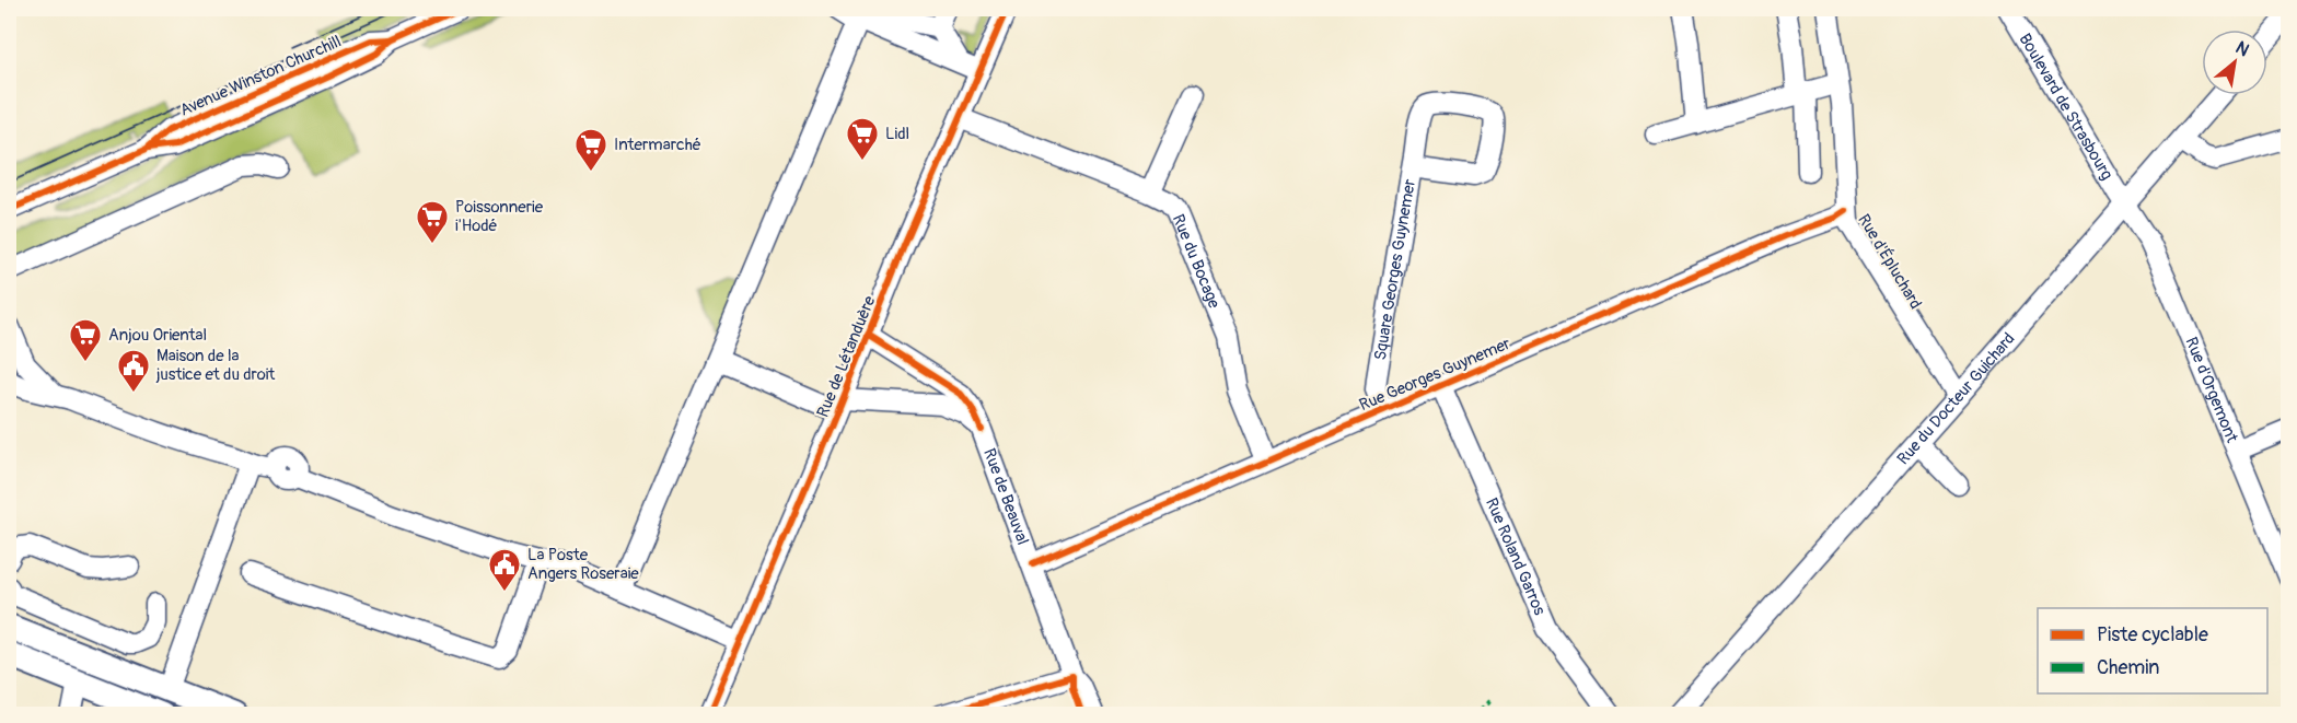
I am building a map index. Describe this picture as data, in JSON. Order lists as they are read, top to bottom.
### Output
{
  "streets": {
    "street": [
      "Avenue Winston Churchill",
      "Boulevard de Strasbourg",
      "Rue du Bocage",
      "Rue d'Épluchard",
      "Square Georges Guynemer",
      "Rue de Létanduère",
      "Rue Georges Guynemer",
      "Rue d'Orgemont",
      "Rue du Docteur Guichard",
      "Rue de Beauval",
      "Rue Roland Garros"
    ]
  },
  "crossings": [
    ["Boulevard de Strasbourg", "Rue d'Orgemont"],
    ["Boulevard de Strasbourg", "Rue du Docteur Guichard"],
    ["Rue du Bocage", "Rue de Létanduère"],
    ["Rue du Bocage", "Rue Georges Guynemer"],
    ["Rue d'Épluchard", "Rue Georges Guynemer"],
    ["Rue d'Épluchard", "Rue du Docteur Guichard"],
    ["Square Georges Guynemer", "Rue Georges Guynemer"],
    ["Rue de Létanduère", "Rue de Beauval"],
    ["Rue Georges Guynemer", "Rue de Beauval"],
    ["Rue Georges Guynemer", "Rue Roland Garros"],
    ["Rue d'Orgemont", "Rue du Docteur Guichard"]
  ],
  "places": {
    "supermarket": [
      "Lidl",
      "Intermarché",
      "Poissonnerie i'Hodé",
      "Anjou Oriental"
    ],
    "public building": ["Maison de la justice et du droit", "La Poste Angers Roseraie"]
  },
  "legend": ["Piste cyclable", "Chemin"],
  "north": "top right"
}
